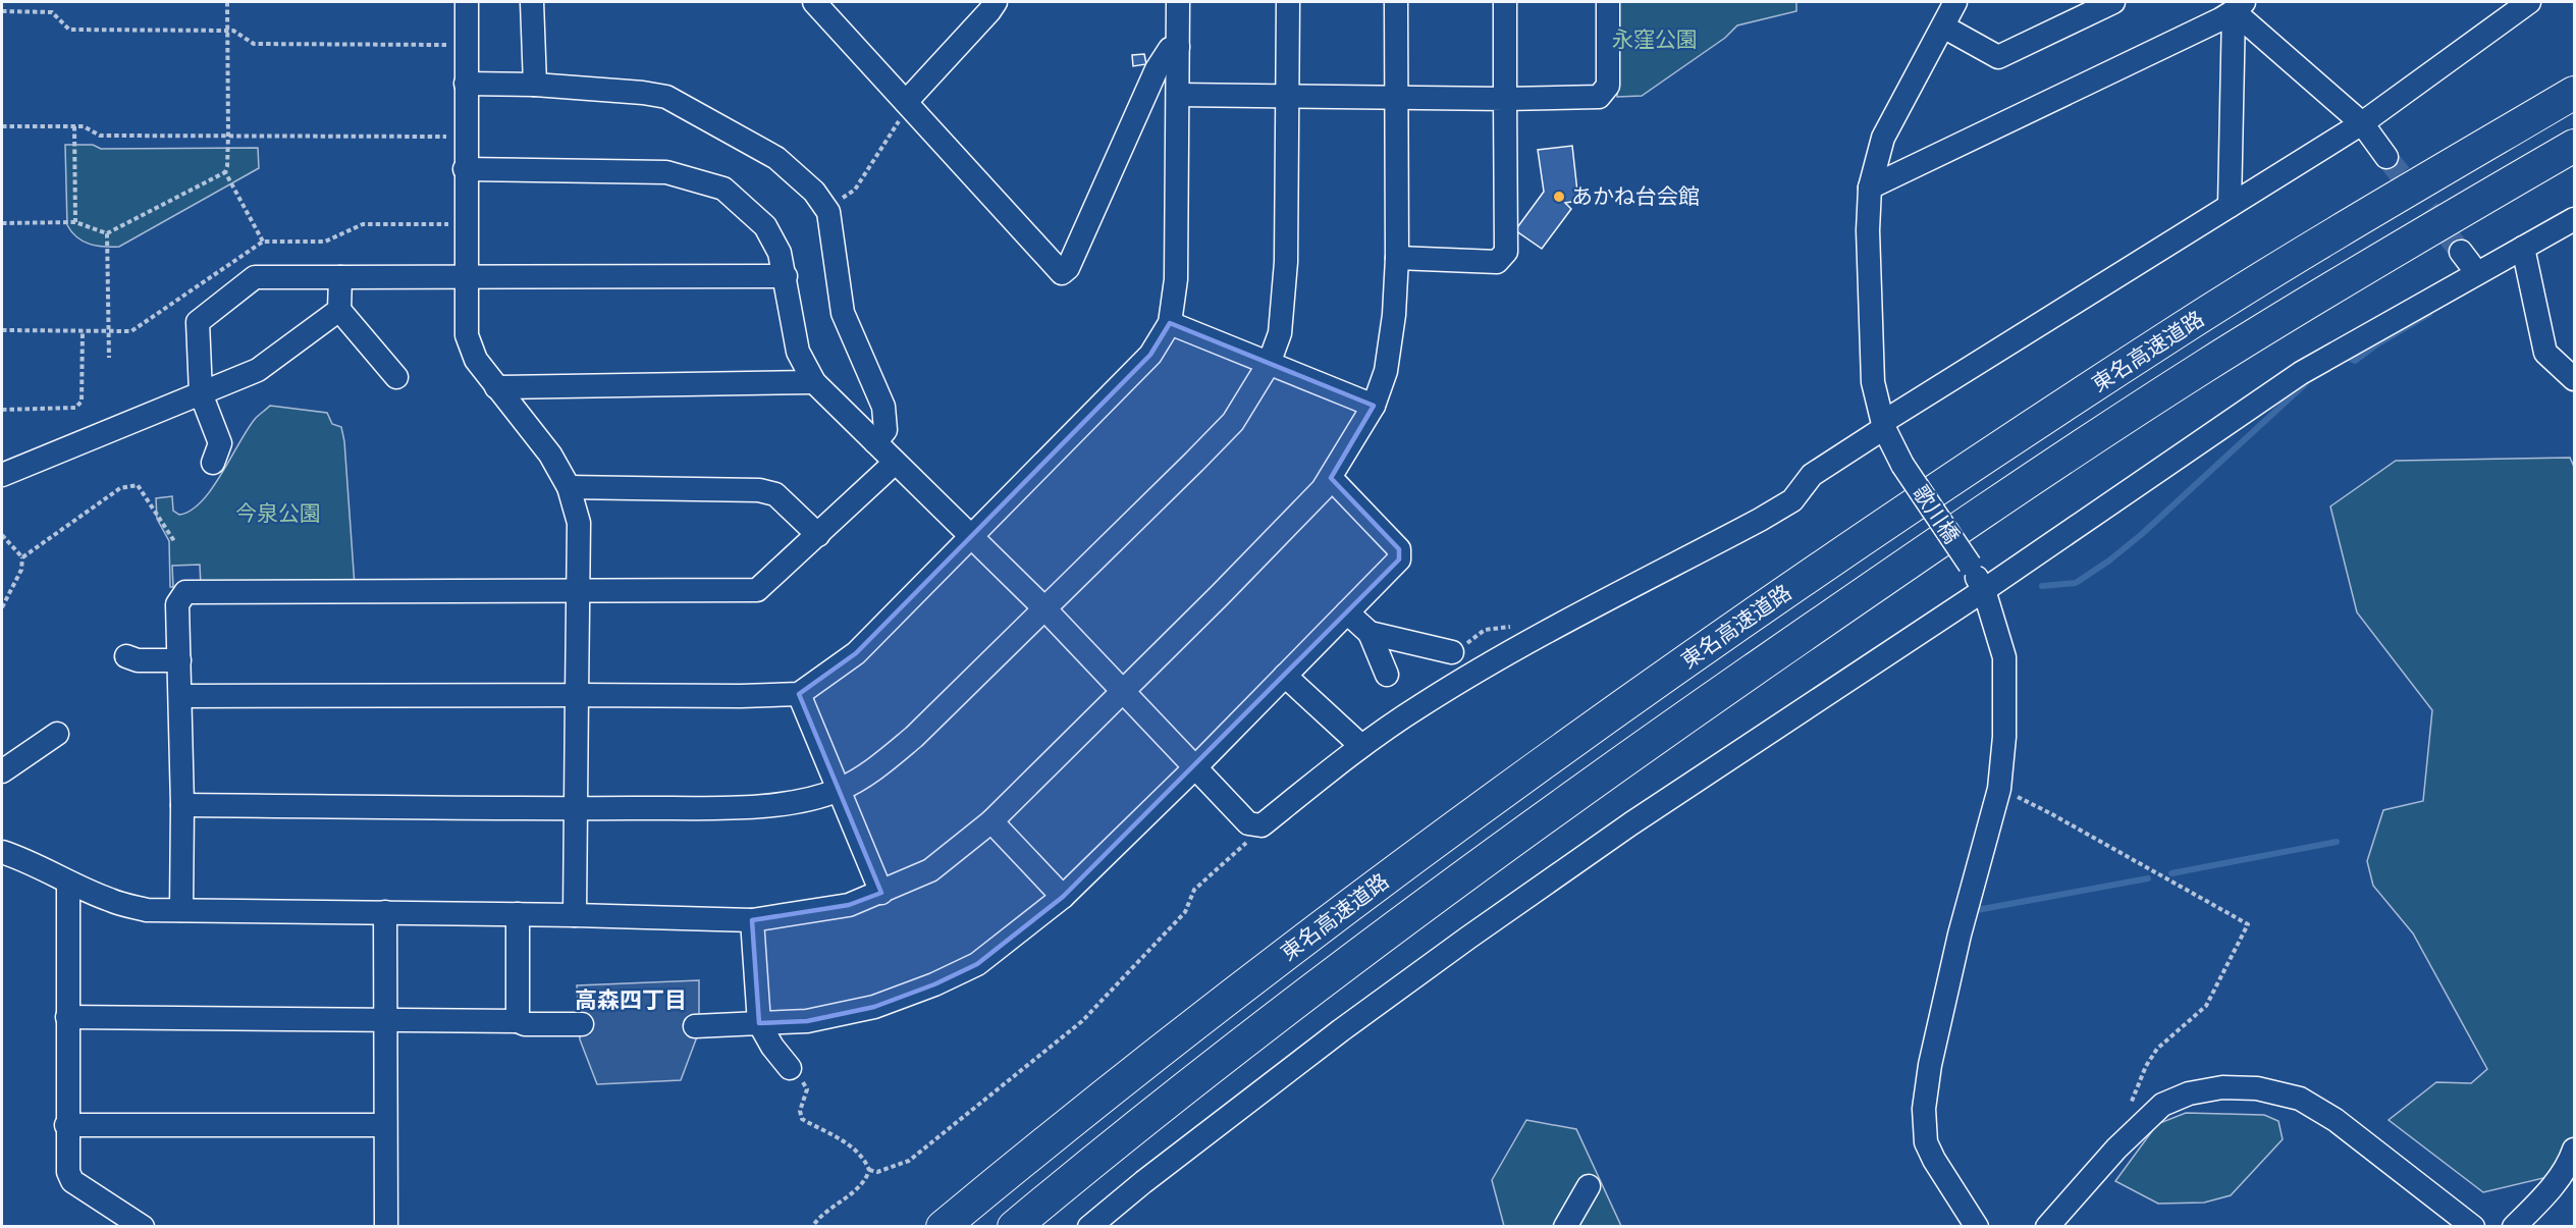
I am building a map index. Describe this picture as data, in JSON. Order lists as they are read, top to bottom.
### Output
{
  "streets": {
    "highway": ["東名高速道路"],
    "street": ["歌川橋"]
  },
  "districts": ["高森四丁目"],
  "parks": ["永窪公園", "今泉公園"],
  "places": ["あかね台会館"]
}
